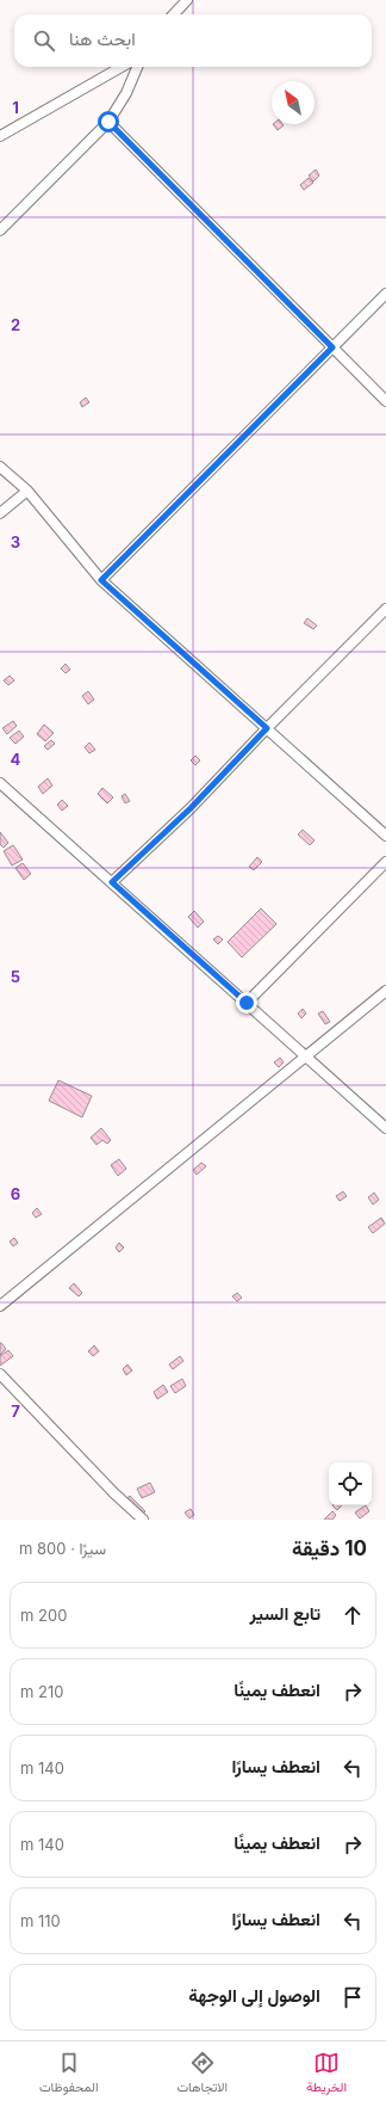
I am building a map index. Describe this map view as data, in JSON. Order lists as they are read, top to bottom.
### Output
{
  "north": "top left",
  "page": {
    "search": "ابحث هنا",
    "heading": ["10 دقيقة", "سيرًا · 800 m"],
    "list": [
      ["تابع السير", "200 m"],
      ["انعطف يمينًا", "210 m"],
      ["انعطف يسارًا", "140 m"],
      ["انعطف يمينًا", "140 m"],
      ["انعطف يسارًا", "110 m"],
      "الوصول إلى الوجهة"
    ],
    "nav": ["الخريطة", "الاتجاهات", "المحفوظات"]
  },
  "grid": {
    "rows": [
      "1",
      "2",
      "3",
      "4",
      "5",
      "6",
      "7"
    ]
  }
}
